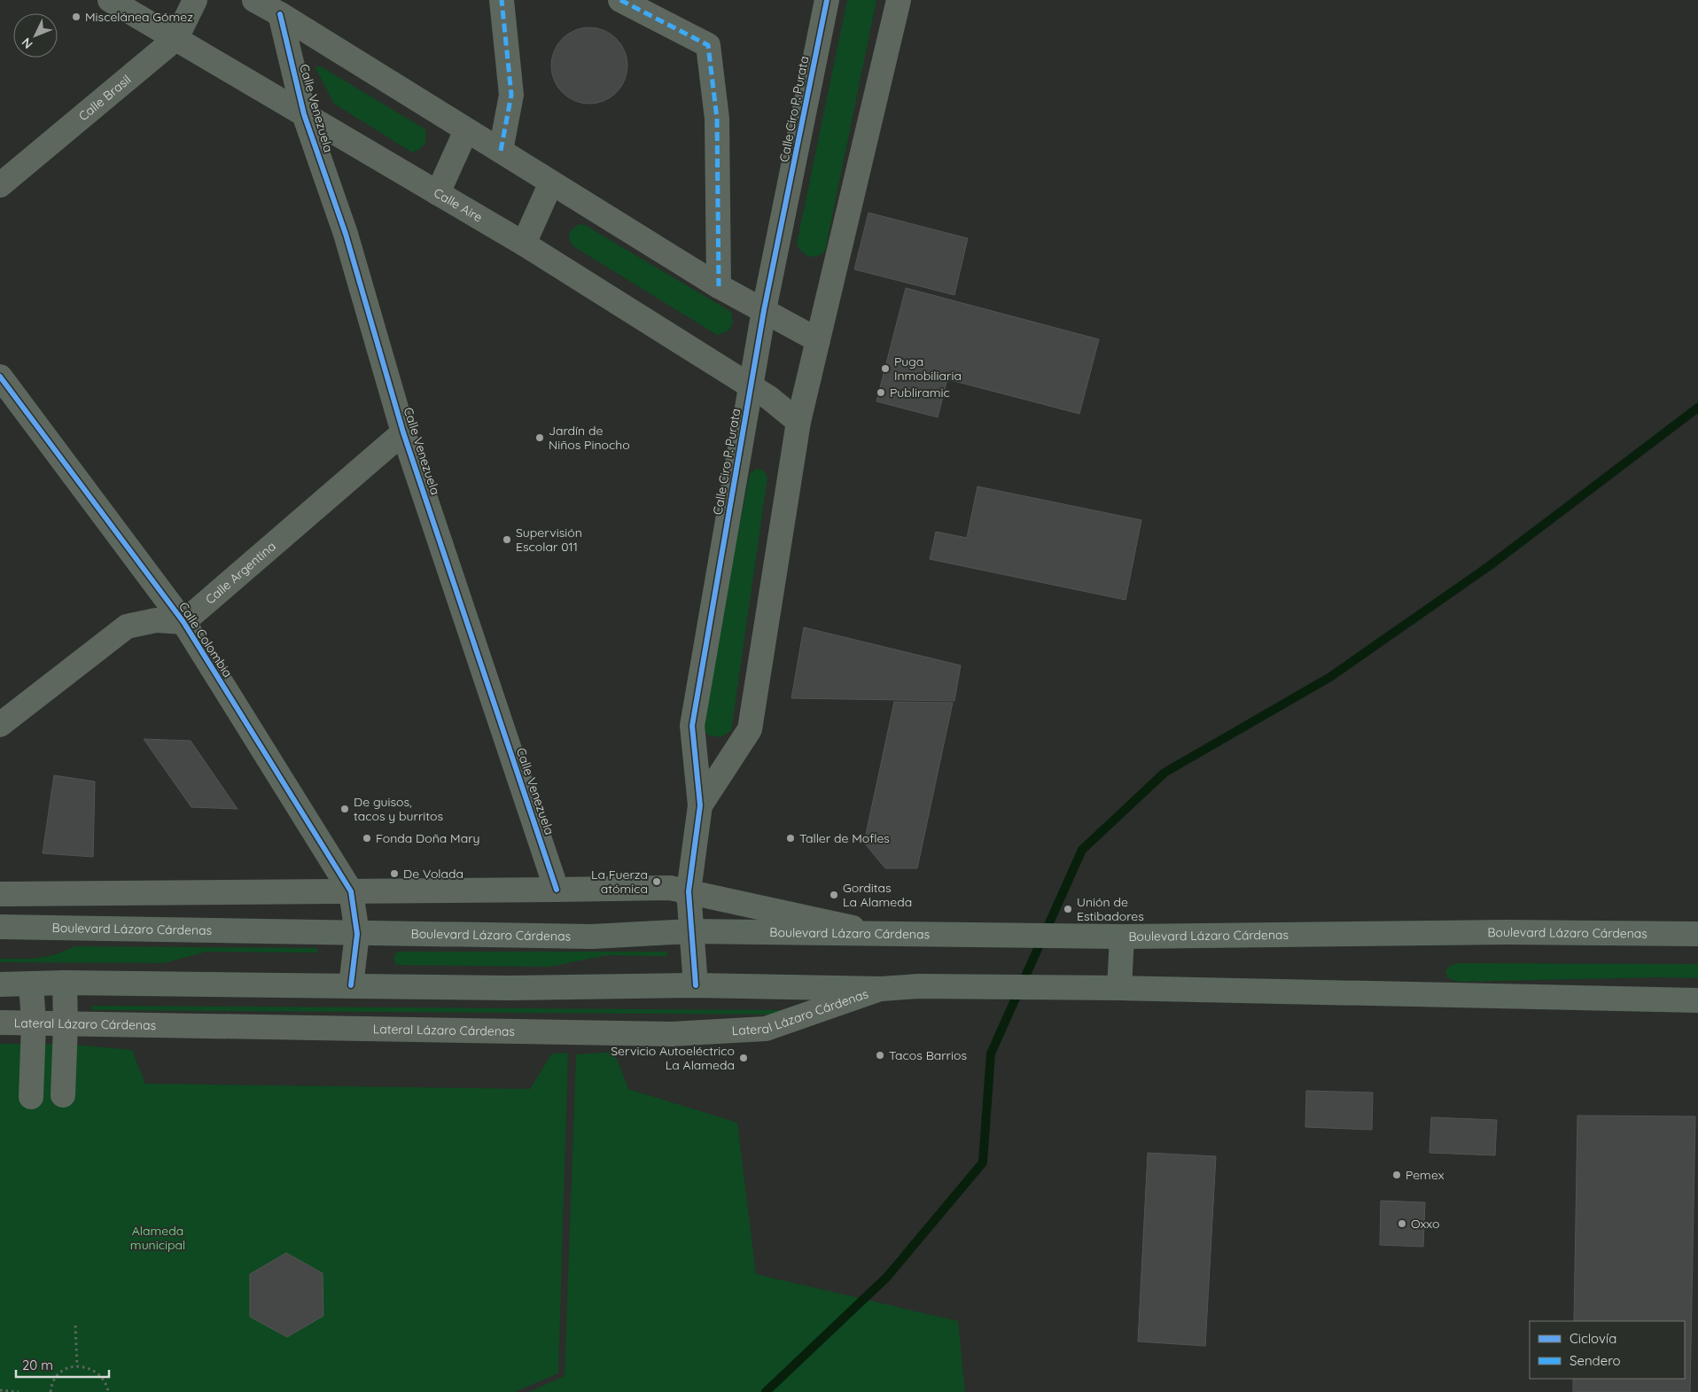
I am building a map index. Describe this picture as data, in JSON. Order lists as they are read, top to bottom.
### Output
{
  "streets": {
    "main road": ["Boulevard Lázaro Cárdenas"],
    "street": [
      "Calle Brasil",
      "Calle Venezuela",
      "Calle Ciro P. Purata",
      "Calle Aire",
      "Calle Argentina",
      "Calle Colombia",
      "Lateral Lázaro Cárdenas"
    ]
  },
  "crossings": [
    ["Calle Brasil", "Calle Aire"],
    ["Calle Venezuela", "Calle Aire"],
    ["Calle Venezuela", "Calle Argentina"],
    ["Calle Ciro P. Purata", "Calle Aire"],
    ["Calle Ciro P. Purata", "Boulevard Lázaro Cárdenas"],
    ["Calle Argentina", "Calle Colombia"],
    ["Calle Colombia", "Boulevard Lázaro Cárdenas"]
  ],
  "parks": ["Alameda municipal"],
  "places": [
    "Miscelánea Gómez",
    "Puga Inmobiliaria",
    "Publiramic",
    "Jardín de Niños Pinocho",
    "Supervisión Escolar 011",
    "De guisos, tacos y burritos",
    "Fonda Doña Mary",
    "Taller de Mofles",
    "De Volada",
    "La Fuerza atómica",
    "Gorditas La Alameda",
    "Unión de Estibadores",
    "Tacos Barrios",
    "Servicio Autoeléctrico La Alameda",
    "Pemex",
    "Oxxo"
  ],
  "legend": ["Ciclovía", "Sendero"],
  "scale_bar": "20 m",
  "north": "bottom left"
}
